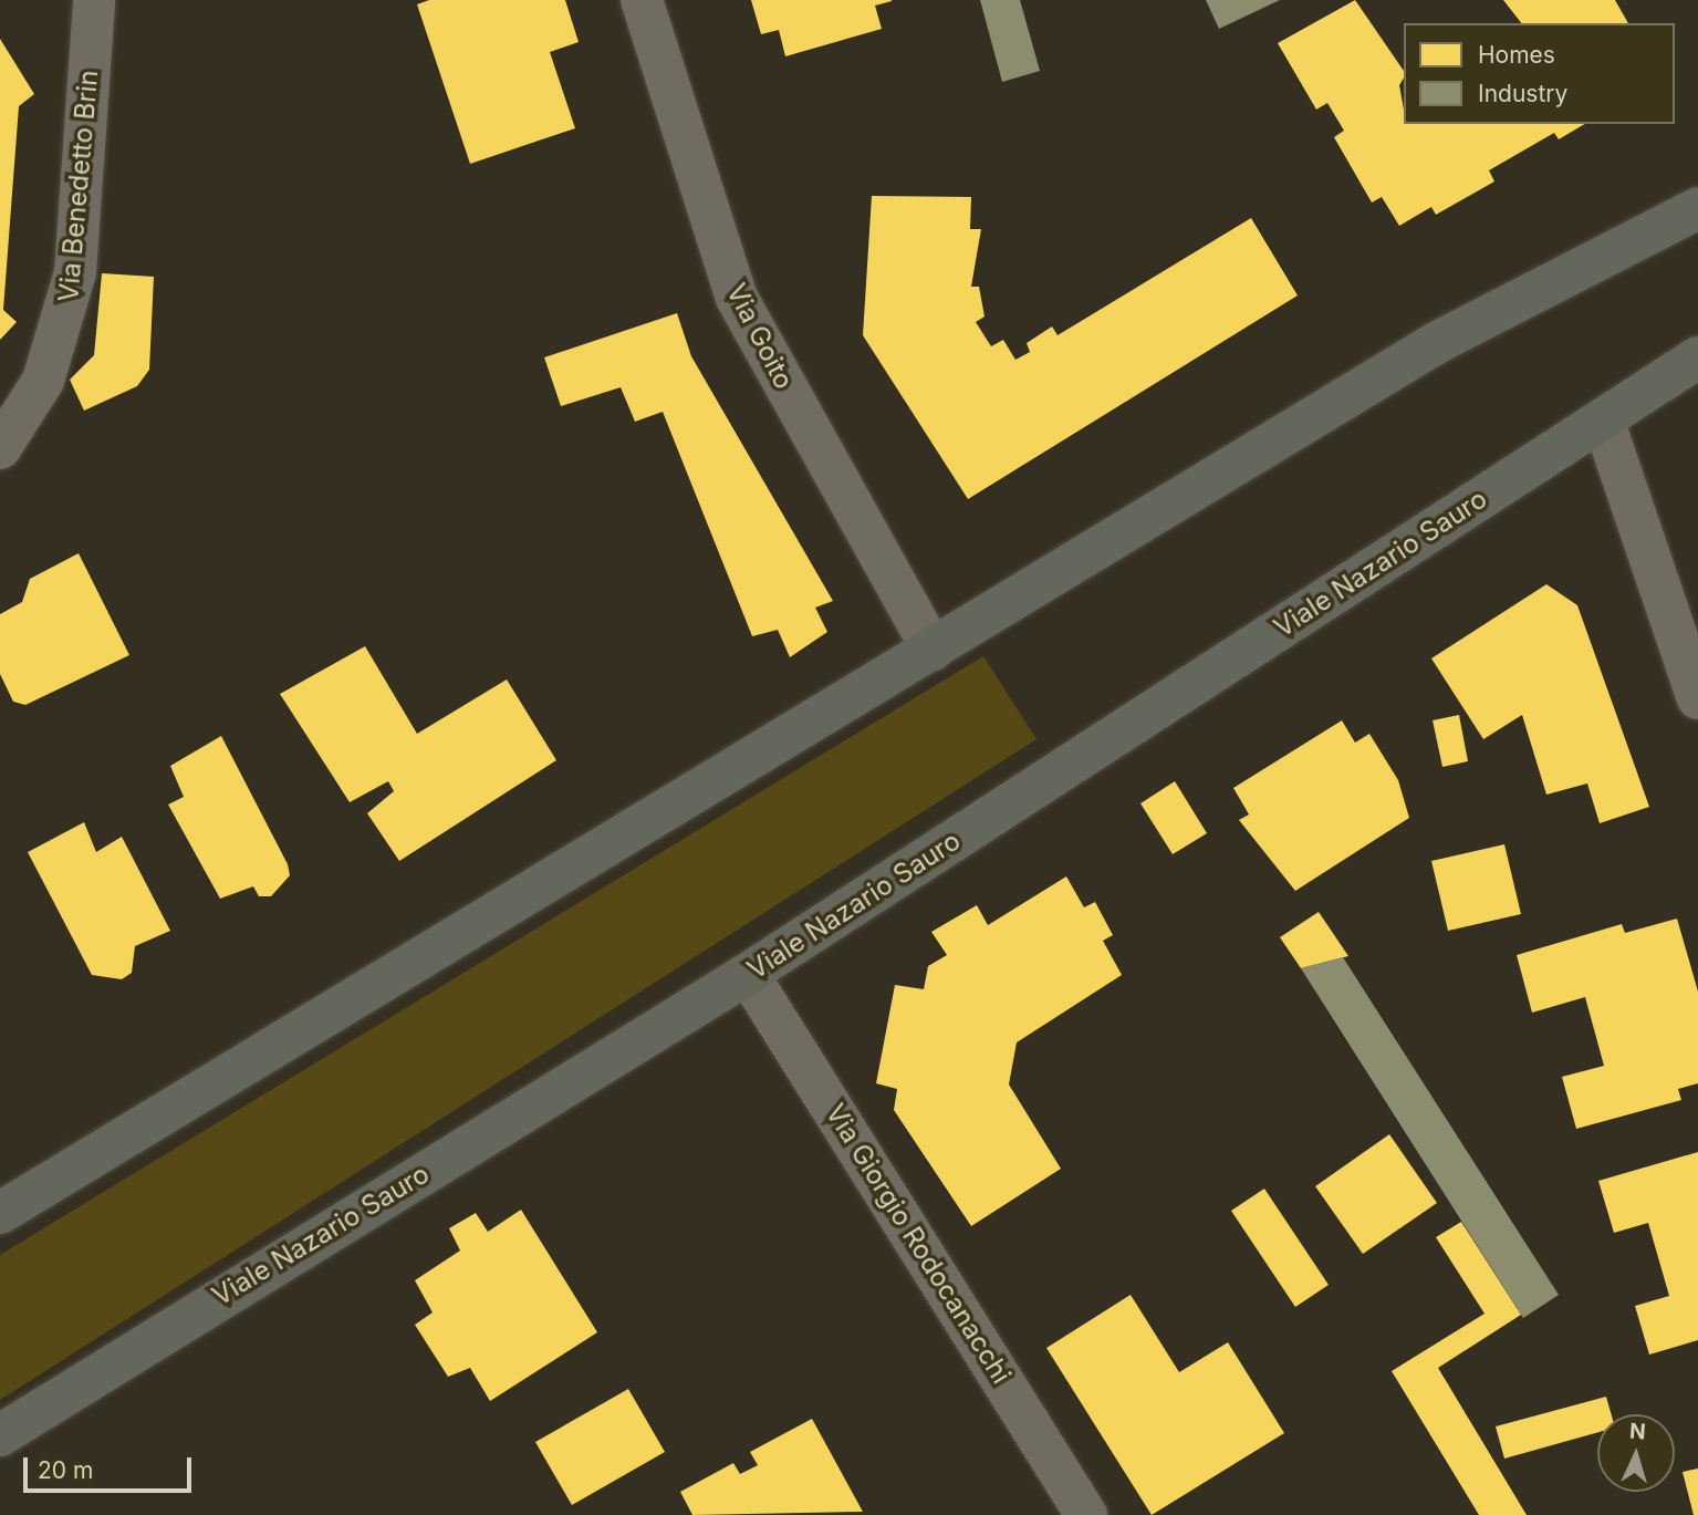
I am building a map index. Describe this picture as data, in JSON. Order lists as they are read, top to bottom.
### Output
{
  "streets": {
    "main road": ["Viale Nazario Sauro"],
    "street": ["Via Benedetto Brin", "Via Goito", "Via Giorgio Rodocanacchi"]
  },
  "crossings": [
    ["Viale Nazario Sauro", "Via Giorgio Rodocanacchi"]
  ],
  "legend": ["Homes", "Industry"],
  "scale_bar": "20 m",
  "north": "top"
}
